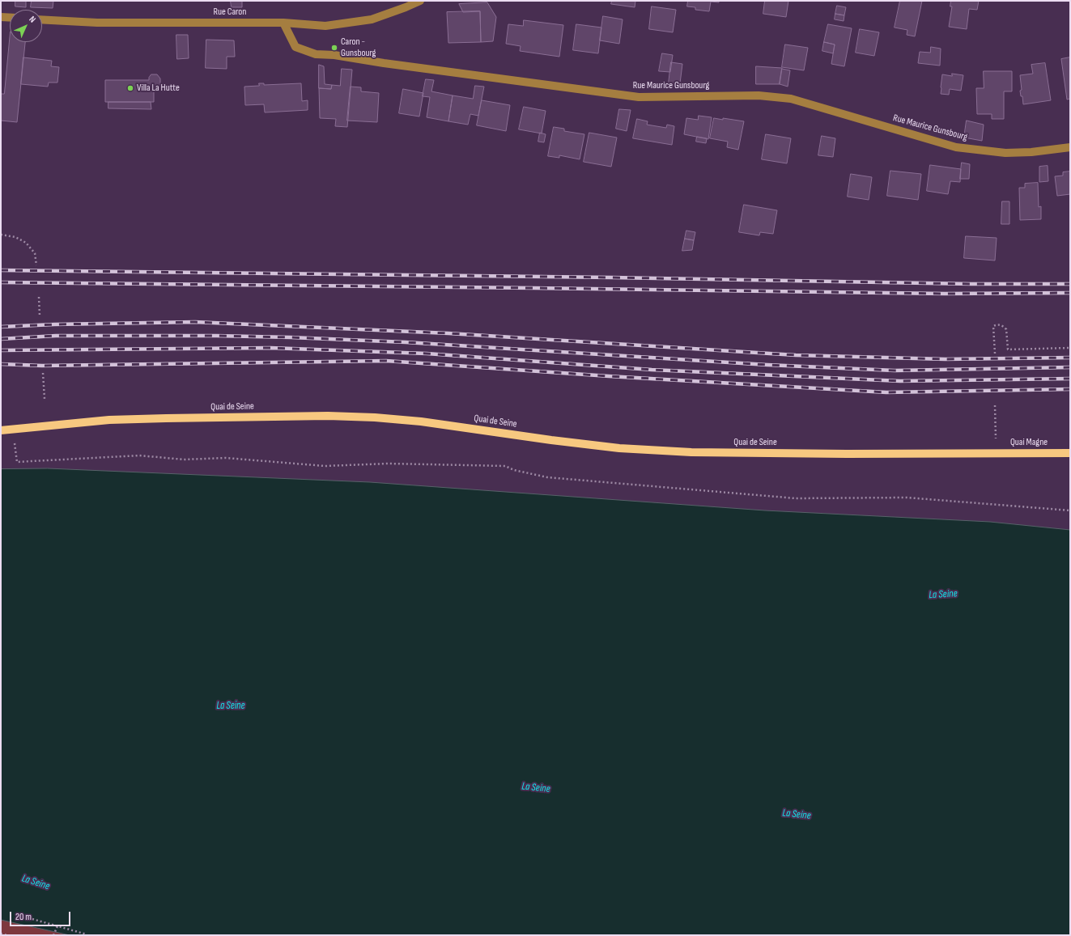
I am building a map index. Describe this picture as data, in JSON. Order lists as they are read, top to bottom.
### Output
{
  "streets": {
    "main road": ["Quai de Seine", "Quai Magne"],
    "street": ["Rue Caron", "Rue Maurice Gunsbourg"]
  },
  "crossings": [
    ["Rue Caron", "Rue Maurice Gunsbourg"],
    ["Quai de Seine", "Quai Magne"]
  ],
  "water": ["La Seine"],
  "places": ["Caron - Gunsbourg", "Villa La Hutte"],
  "scale_bar": "20 m",
  "north": "top right"
}
